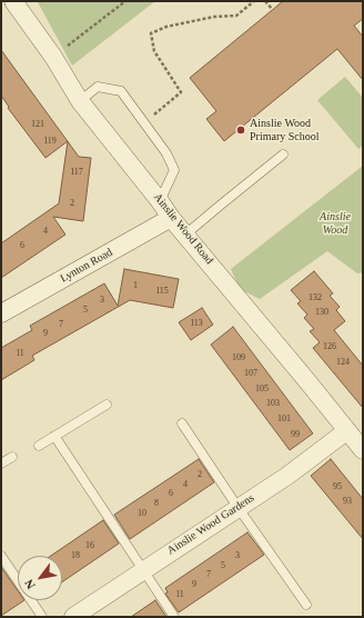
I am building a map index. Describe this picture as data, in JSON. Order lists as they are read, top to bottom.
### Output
{
  "streets": {
    "street": ["Ainslie Wood Road", "Lynton Road", "Ainslie Wood Gardens"]
  },
  "crossings": [
    ["Ainslie Wood Road", "Lynton Road"],
    ["Ainslie Wood Road", "Ainslie Wood Gardens"]
  ],
  "parks": ["Ainslie Wood"],
  "places": ["Ainslie Wood Primary School"],
  "house_numbers": [
    "121",
    "119",
    "117",
    "2",
    "4",
    "6",
    "1",
    "115",
    "132",
    "3",
    "5",
    "130",
    "113",
    "7",
    "9",
    "126",
    "11",
    "109",
    "124",
    "107",
    "105",
    "103",
    "101",
    "99",
    "2",
    "4",
    "95",
    "6",
    "93",
    "8",
    "10",
    "16",
    "18",
    "3",
    "5",
    "7",
    "9",
    "11"
  ],
  "north": "bottom left"
}
